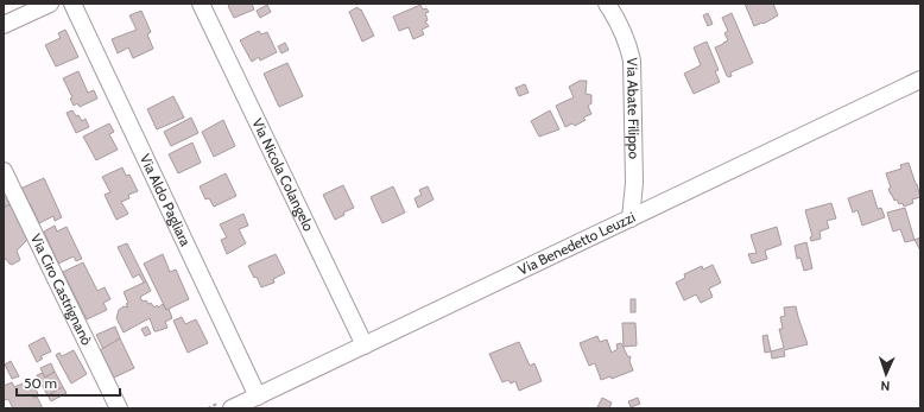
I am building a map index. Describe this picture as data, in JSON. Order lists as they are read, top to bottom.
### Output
{
  "streets": {
    "street": [
      "Via Abate Filippo",
      "Via Nicola Colangelo",
      "Via Aldo Pagliara",
      "Via Benedetto Leuzzi",
      "Via Ciro Castrignanò"
    ]
  },
  "crossings": [
    ["Via Abate Filippo", "Via Benedetto Leuzzi"],
    ["Via Nicola Colangelo", "Via Benedetto Leuzzi"],
    ["Via Aldo Pagliara", "Via Benedetto Leuzzi"]
  ],
  "scale_bar": "50 m",
  "north": "bottom"
}
